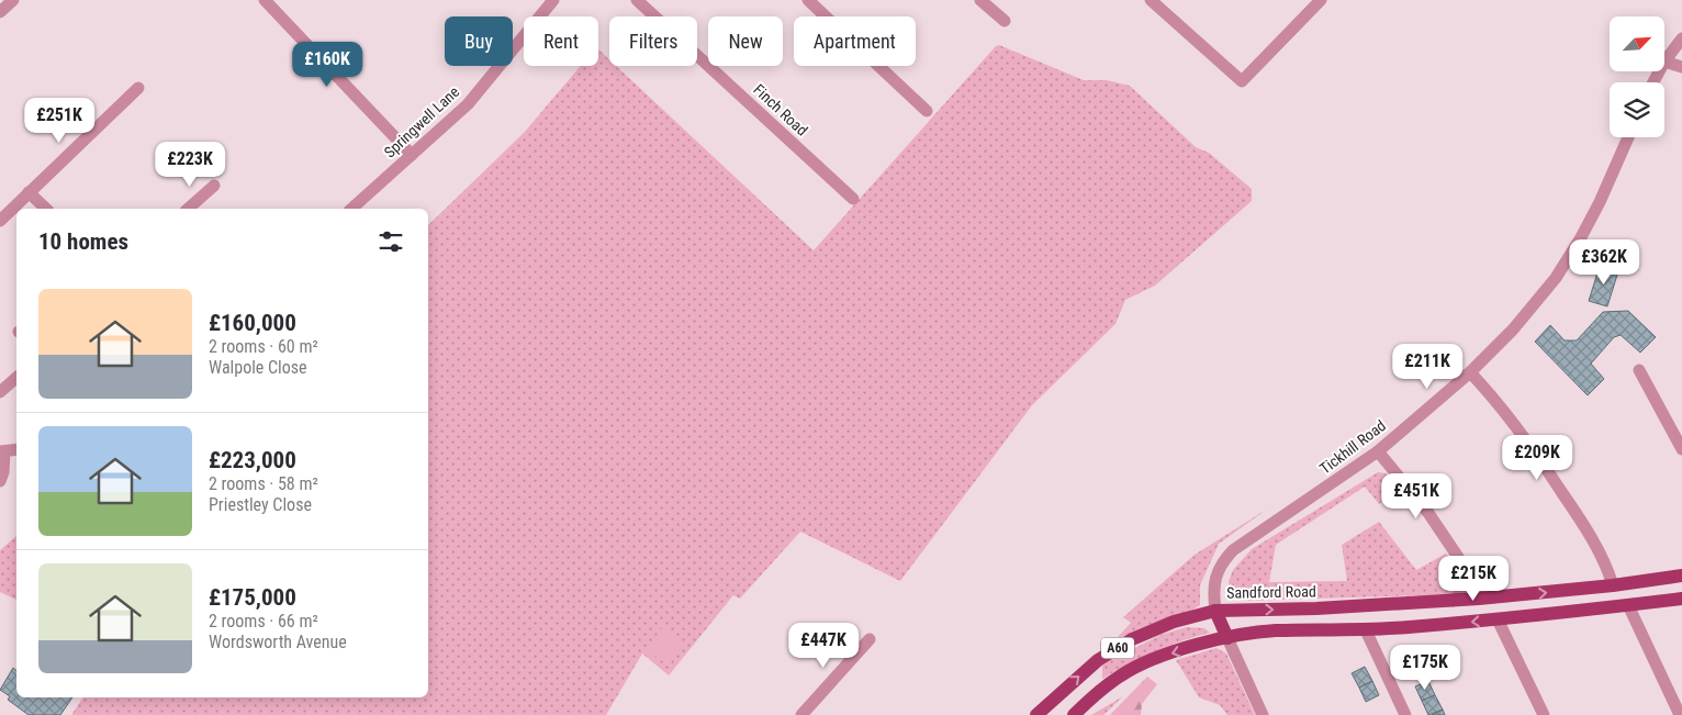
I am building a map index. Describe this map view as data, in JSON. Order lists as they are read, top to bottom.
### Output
{
  "streets": {
    "main road": ["Sandford Road", "A60"],
    "street": ["Finch Road", "Springwell Lane", "Tickhill Road"]
  },
  "crossings": [
    ["Tickhill Road", "Sandford Road"],
    ["Tickhill Road", "A60"],
    ["Sandford Road", "A60"]
  ],
  "north": "top right",
  "page": {
    "chip": [
      "Buy",
      "Rent",
      "Filters",
      "New",
      "Apartment"
    ],
    "price": [
      "£160K",
      "£251K",
      "£223K",
      "£362K",
      "£211K",
      "£209K",
      "£451K",
      "£215K",
      "£447K",
      "£175K"
    ],
    "heading": "10 homes",
    "list": [
      {
        "name": "£160,000",
        "note": "2 rooms · 60 m² · Walpole Close"
      },
      {
        "name": "£223,000",
        "note": "2 rooms · 58 m² · Priestley Close"
      },
      {
        "name": "£175,000",
        "note": "2 rooms · 66 m² · Wordsworth Avenue"
      }
    ]
  }
}
